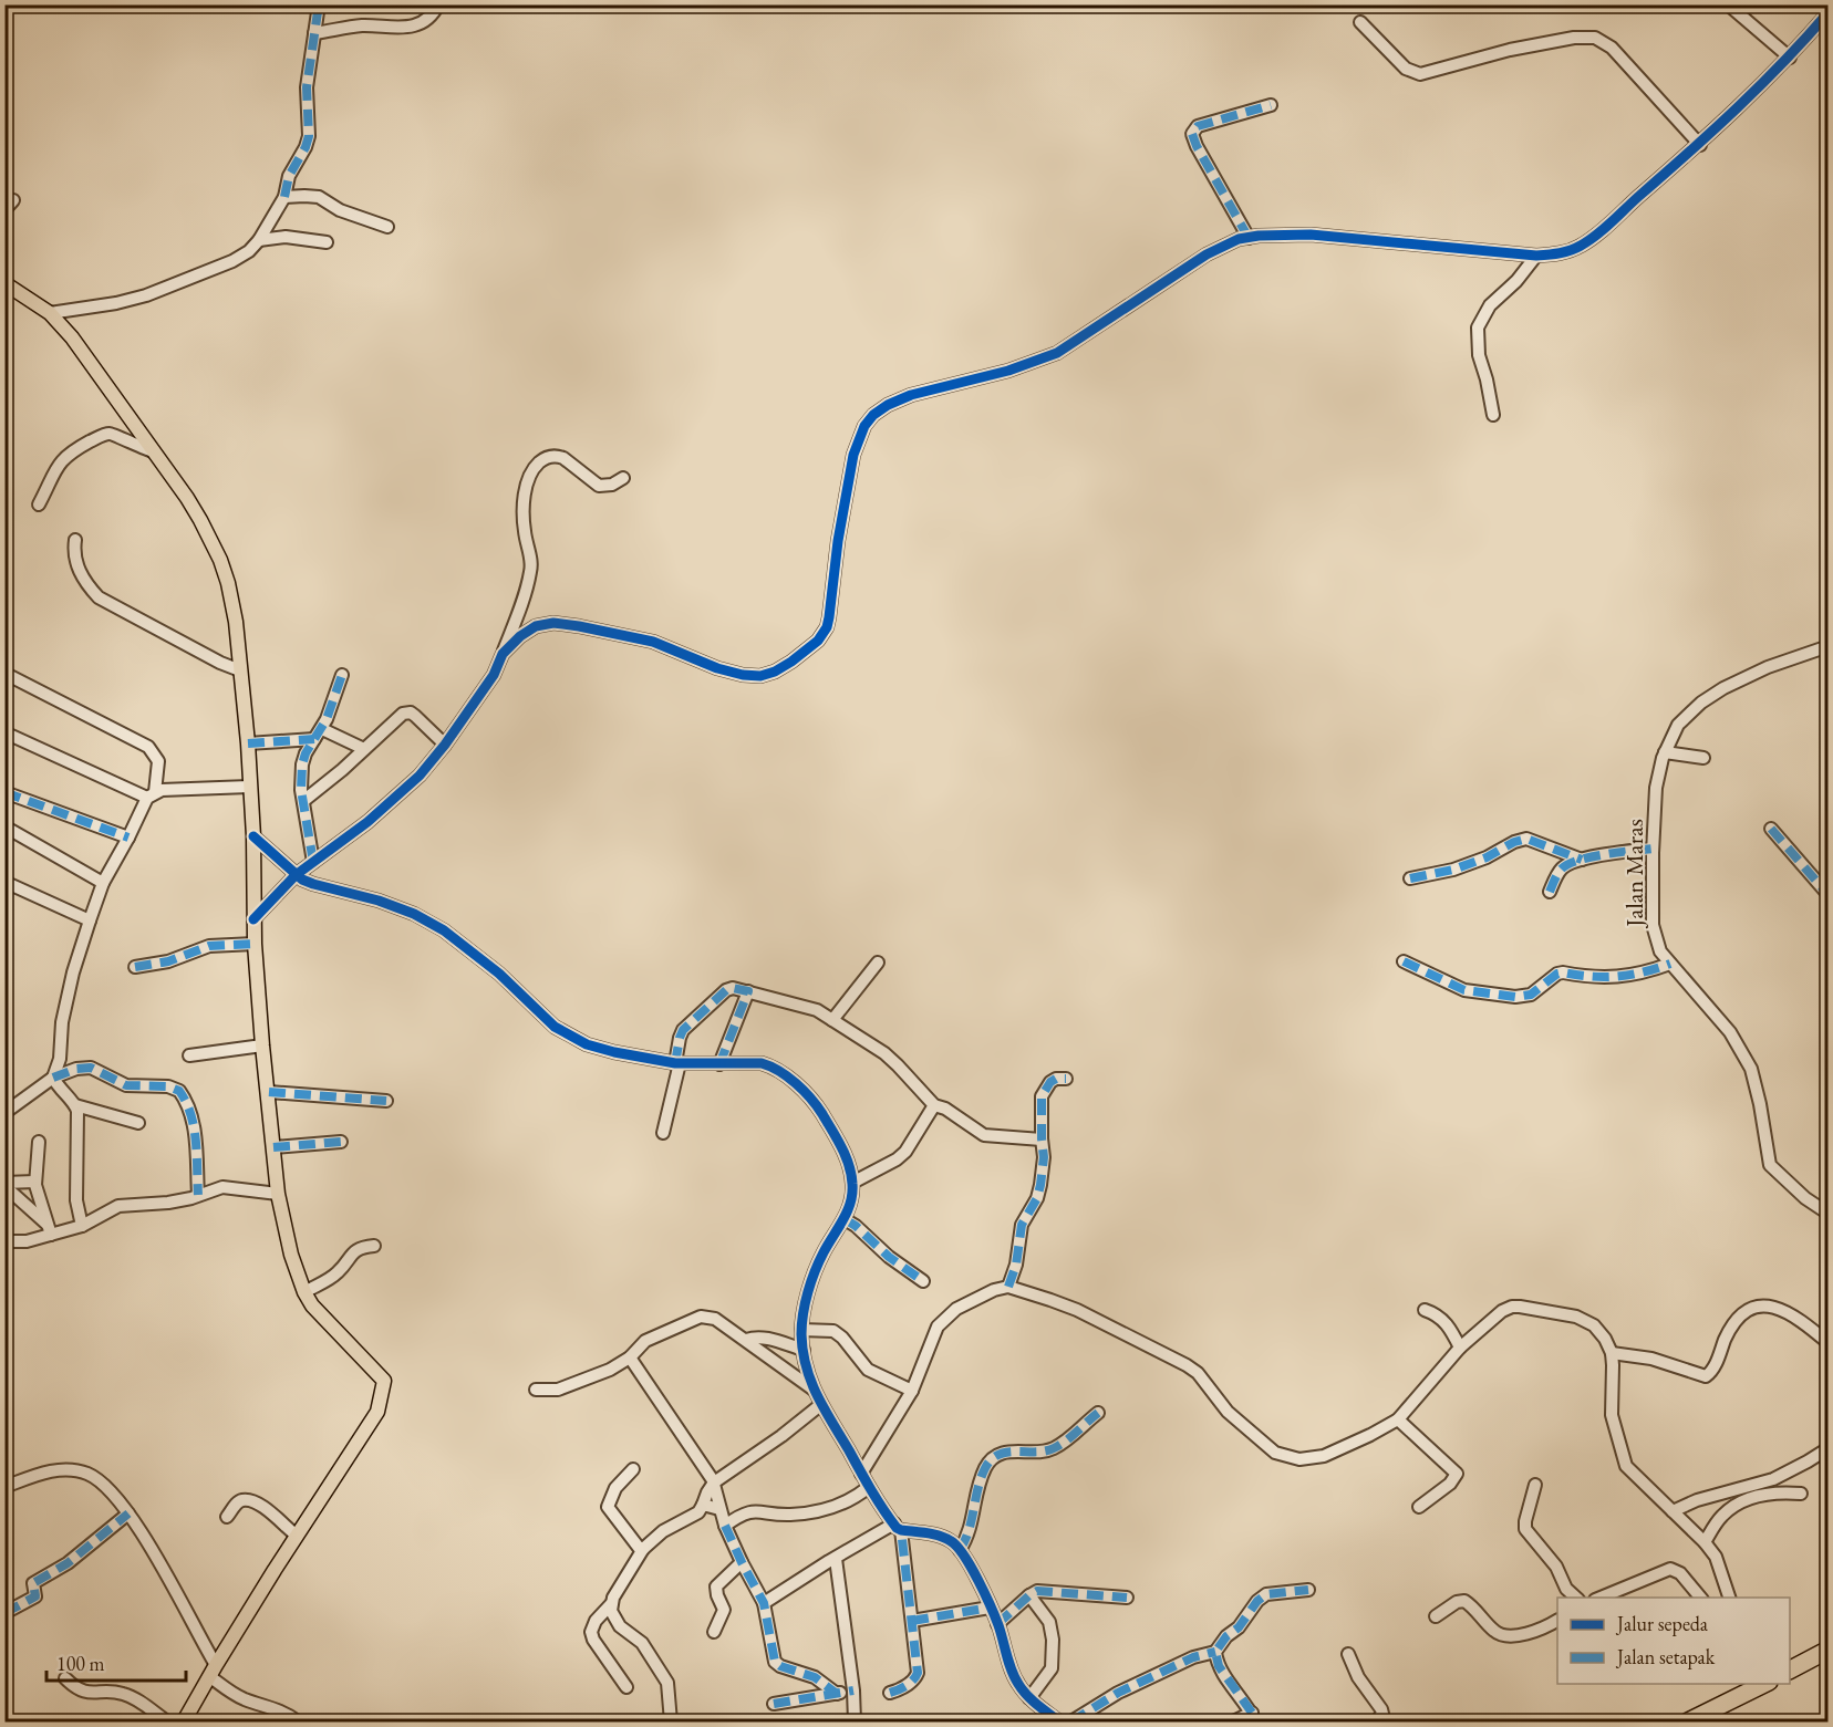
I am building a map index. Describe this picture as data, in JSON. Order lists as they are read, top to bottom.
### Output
{
  "streets": {
    "street": ["Jalan Maras"]
  },
  "legend": ["Jalur sepeda", "Jalan setapak"],
  "scale_bar": "100 m"
}
